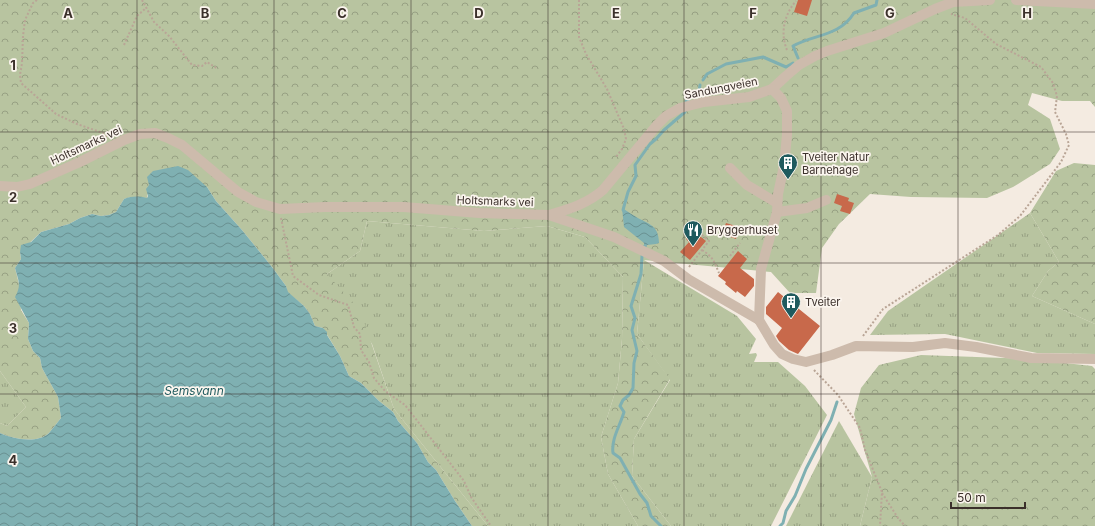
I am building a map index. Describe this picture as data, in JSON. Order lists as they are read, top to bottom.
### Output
{
  "streets": {
    "street": ["Sandungveien", "Holtsmarks vei"]
  },
  "crossings": [
    ["Sandungveien", "Holtsmarks vei"]
  ],
  "water": ["Semsvann"],
  "places": {
    "building": ["Tveiter Natur Barnehage", "Tveiter"],
    "restaurant": ["Bryggerhuset"]
  },
  "scale_bar": "50 m",
  "grid": {
    "columns": [
      "A",
      "B",
      "C",
      "D",
      "E",
      "F",
      "G",
      "H"
    ],
    "rows": [
      "1",
      "2",
      "3",
      "4"
    ]
  }
}
